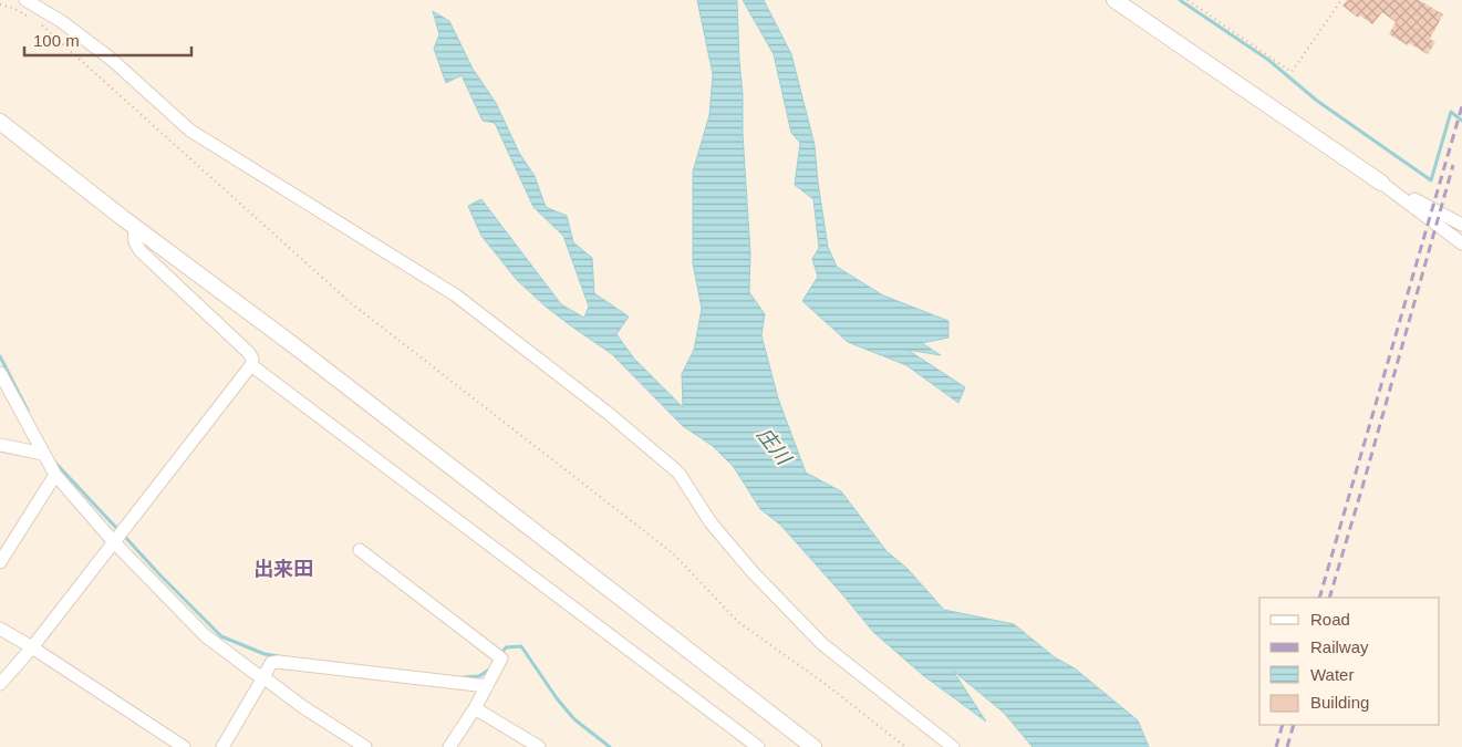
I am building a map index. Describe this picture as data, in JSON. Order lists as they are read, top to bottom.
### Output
{
  "districts": ["出来田"],
  "water": ["庄川"],
  "legend": [
    "Road",
    "Railway",
    "Water",
    "Building"
  ],
  "scale_bar": "100 m"
}
